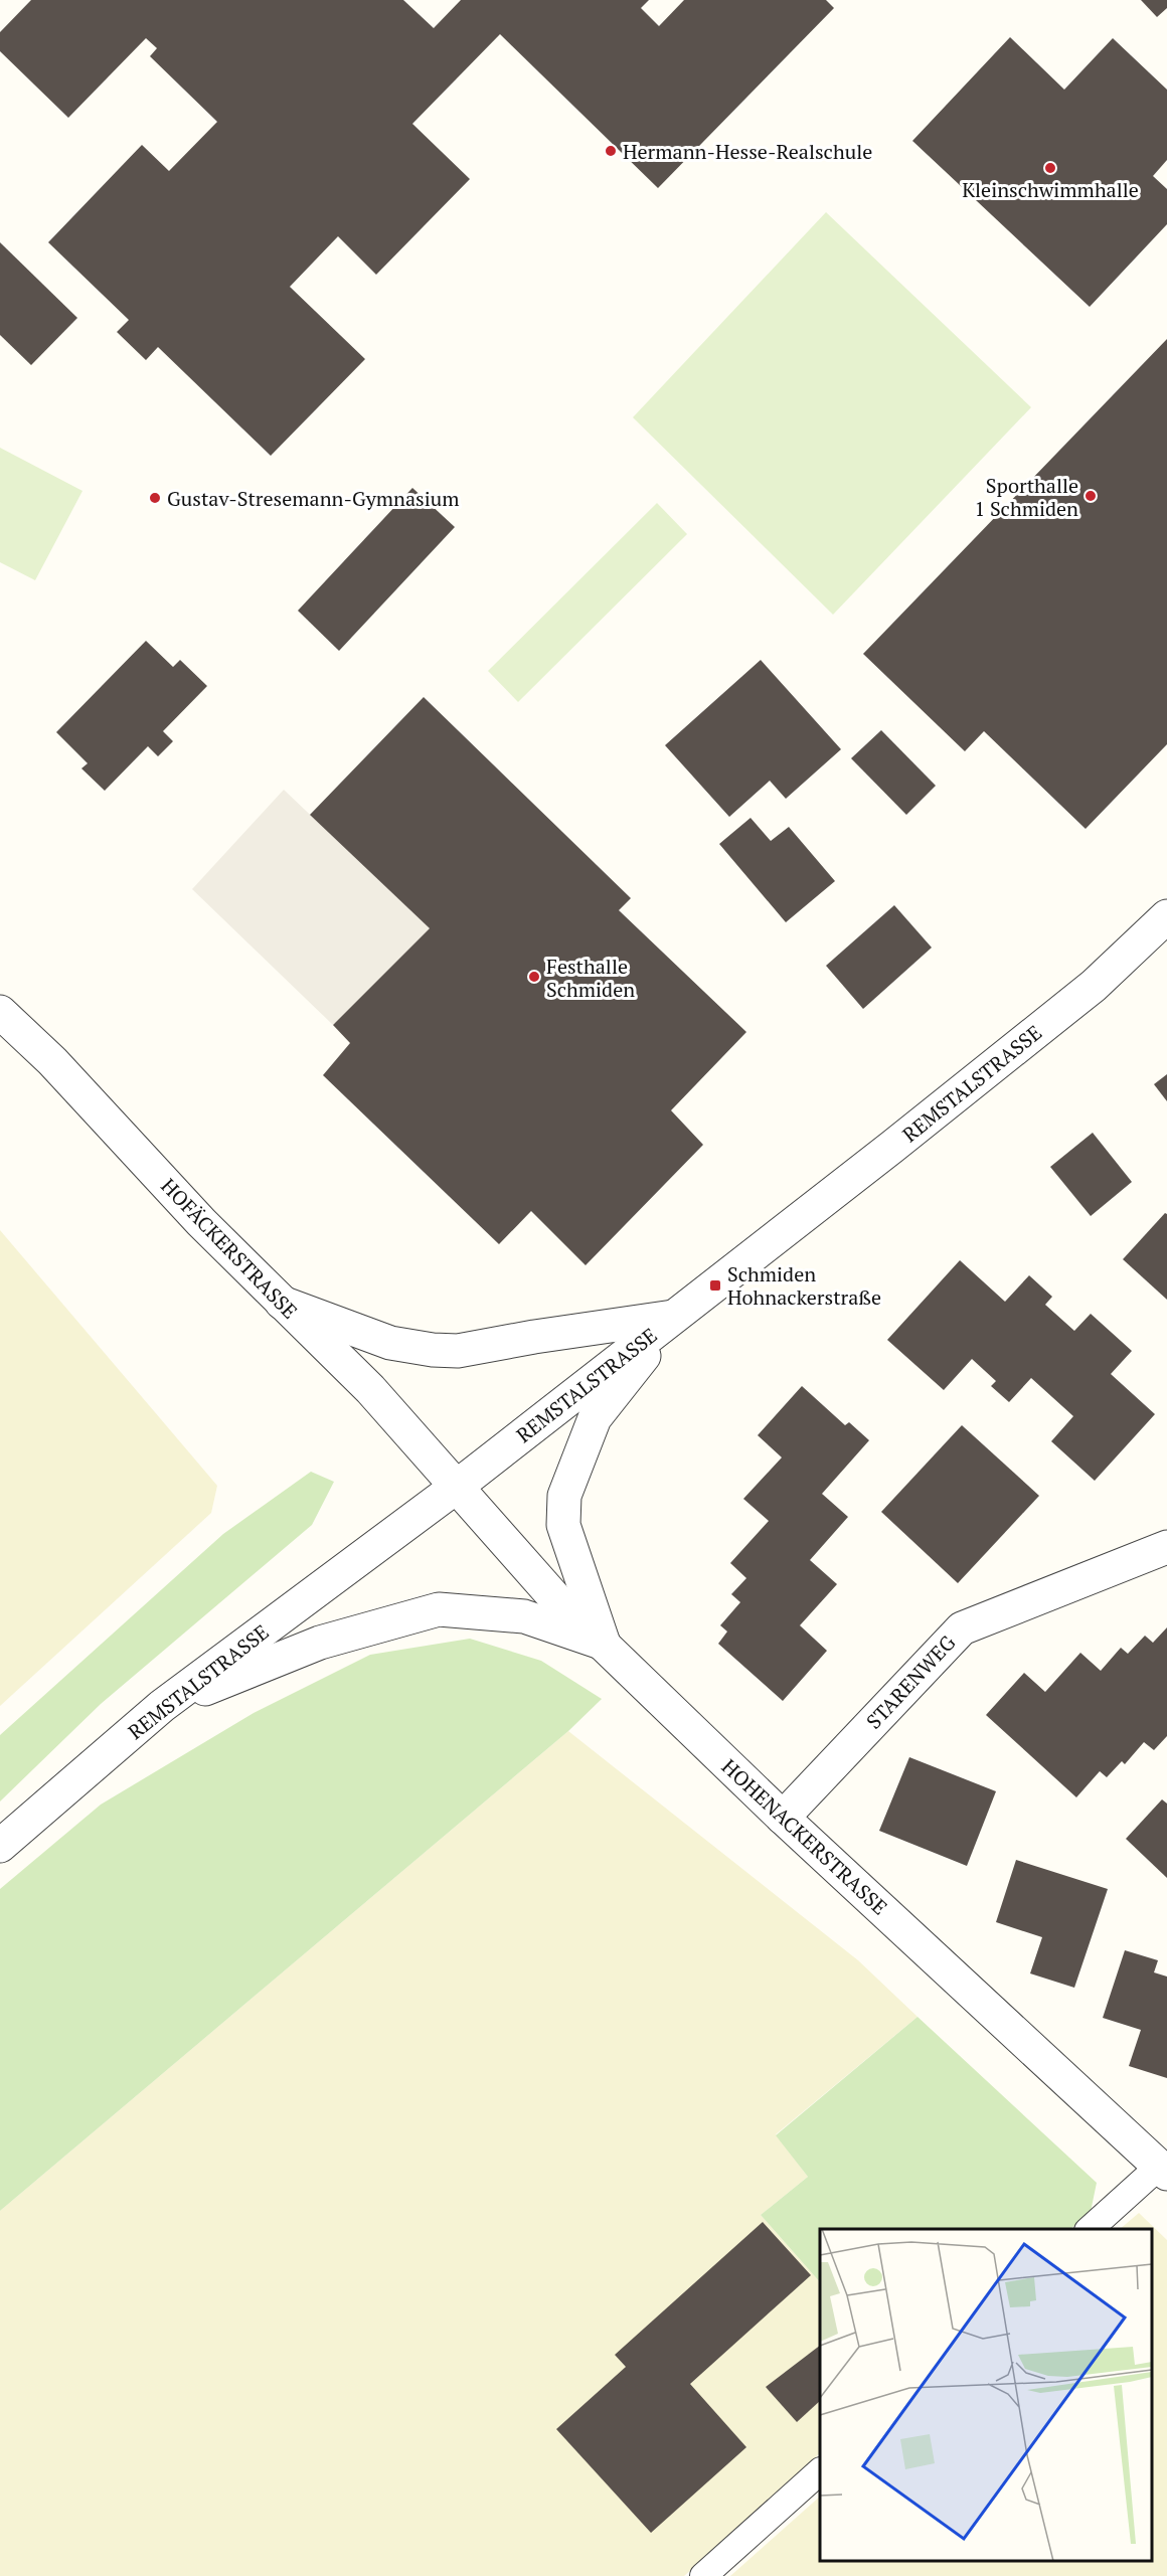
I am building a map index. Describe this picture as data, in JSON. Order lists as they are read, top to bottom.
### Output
{
  "streets": {
    "street": [
      "REMSTALSTRASSE",
      "HOFÄCKERSTRASSE",
      "STARENWEG",
      "HOHENACKERSTRASSE"
    ]
  },
  "crossings": [
    ["REMSTALSTRASSE", "HOFÄCKERSTRASSE"],
    ["REMSTALSTRASSE", "HOHENACKERSTRASSE"],
    ["HOFÄCKERSTRASSE", "HOHENACKERSTRASSE"],
    ["STARENWEG", "HOHENACKERSTRASSE"]
  ],
  "places": {
    "other": [
      "Hermann-Hesse-Realschule",
      "Kleinschwimmhalle",
      "Sporthalle 1 Schmiden",
      "Gustav-Stresemann-Gymnasium",
      "Festhalle Schmiden"
    ],
    "transit": ["Schmiden Hohnackerstraße"]
  }
}
